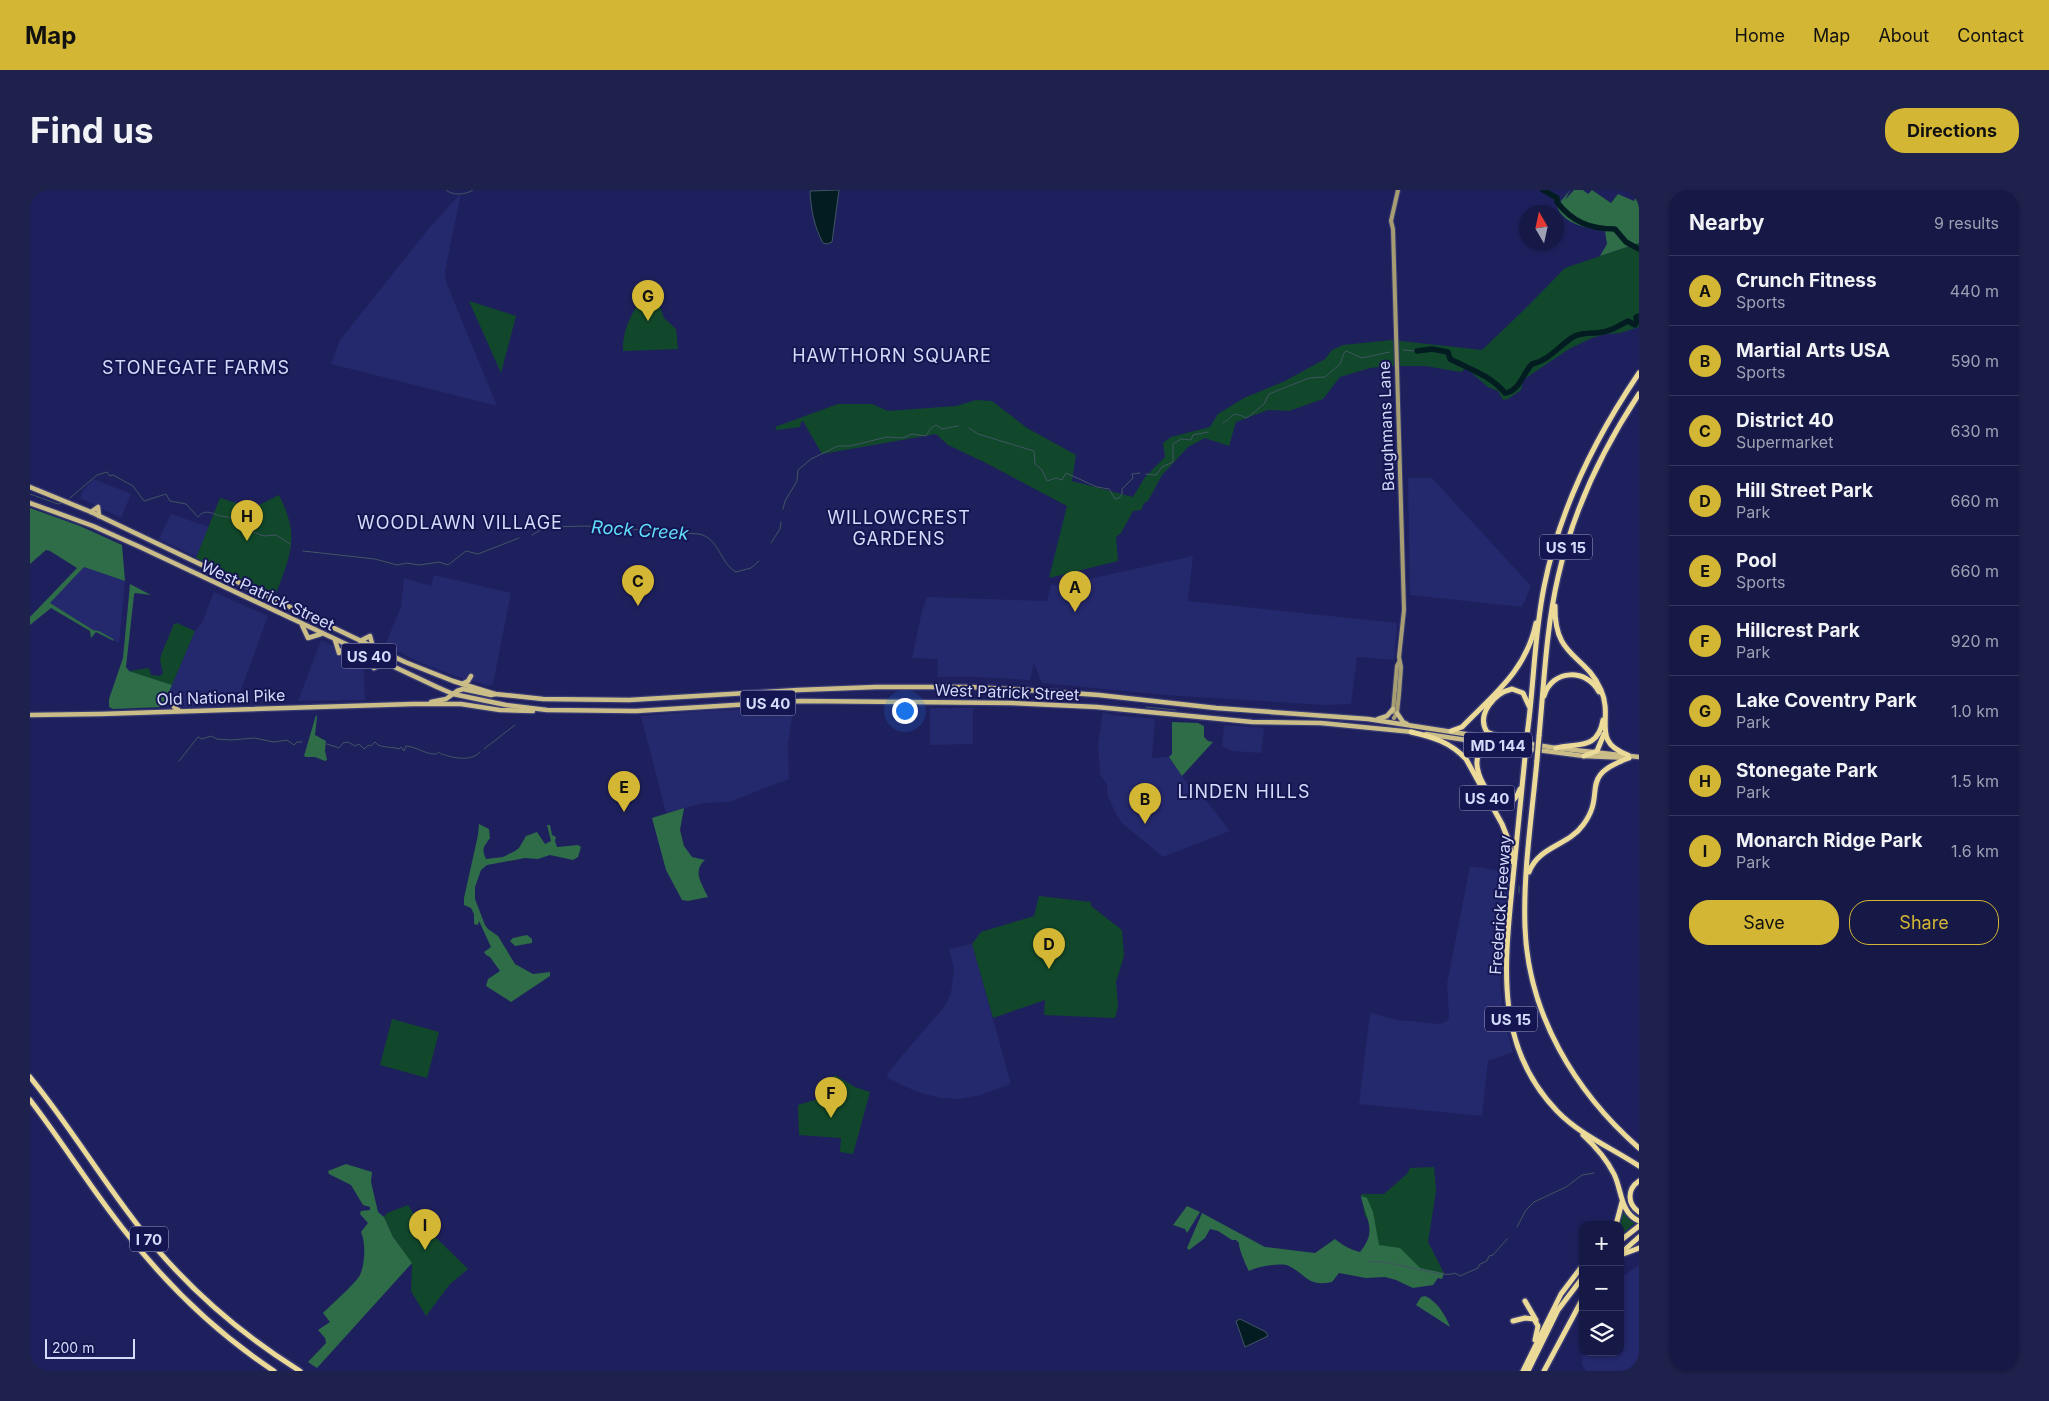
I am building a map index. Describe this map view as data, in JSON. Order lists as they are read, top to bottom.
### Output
{
  "streets": {
    "highway": [
      "US 15",
      "US 40",
      "Frederick Freeway",
      "I 70"
    ],
    "main road": [
      "Baughmans Lane",
      "West Patrick Street",
      "Old National Pike",
      "MD 144"
    ]
  },
  "crossings": [
    ["Baughmans Lane", "West Patrick Street"],
    ["US 15", "Frederick Freeway"],
    ["West Patrick Street", "US 40"],
    ["US 40", "Frederick Freeway"]
  ],
  "districts": [
    "HAWTHORN SQUARE",
    "STONEGATE FARMS",
    "WILLOWCREST GARDENS",
    "WOODLAWN VILLAGE",
    "LINDEN HILLS"
  ],
  "water": ["Rock Creek"],
  "scale_bar": "200 m",
  "north": "top",
  "page": {
    "header": "Map",
    "nav": [
      "Home",
      "Map",
      "About",
      "Contact"
    ],
    "buttons": [
      "Directions",
      ["Save", "Share"]
    ],
    "title": "Find us",
    "heading": ["Nearby", "9 results"],
    "list": [
      {
        "mark": "A",
        "name": "Crunch Fitness",
        "note": "Sports",
        "value": "440 m"
      },
      {
        "mark": "B",
        "name": "Martial Arts USA",
        "note": "Sports",
        "value": "590 m"
      },
      {
        "mark": "C",
        "name": "District 40",
        "note": "Supermarket",
        "value": "630 m"
      },
      {
        "mark": "D",
        "name": "Hill Street Park",
        "note": "Park",
        "value": "660 m"
      },
      {
        "mark": "E",
        "name": "Pool",
        "note": "Sports",
        "value": "660 m"
      },
      {
        "mark": "F",
        "name": "Hillcrest Park",
        "note": "Park",
        "value": "920 m"
      },
      {
        "mark": "G",
        "name": "Lake Coventry Park",
        "note": "Park",
        "value": "1.0 km"
      },
      {
        "mark": "H",
        "name": "Stonegate Park",
        "note": "Park",
        "value": "1.5 km"
      },
      {
        "mark": "I",
        "name": "Monarch Ridge Park",
        "note": "Park",
        "value": "1.6 km"
      }
    ],
    "pins": [
      "G",
      "H",
      "C",
      "A",
      "E",
      "B",
      "D",
      "F",
      "I"
    ],
    "map_buttons": ["+", "−"],
    "scale": "200 m"
  }
}
